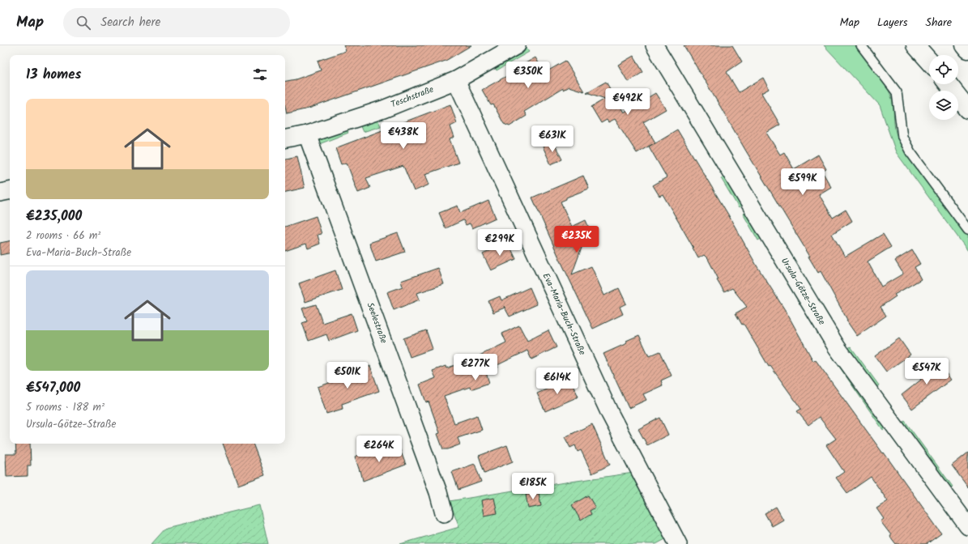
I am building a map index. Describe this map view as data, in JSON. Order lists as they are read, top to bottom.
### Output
{
  "streets": {
    "street": [
      "Teschstraße",
      "Ursula-Götze-Straße",
      "Eva-Maria-Buch-Straße",
      "Seelestraße"
    ]
  },
  "crossings": [
    ["Teschstraße", "Eva-Maria-Buch-Straße"],
    ["Teschstraße", "Seelestraße"]
  ],
  "page": {
    "header": "Map",
    "search": "Search here",
    "nav": ["Map", "Layers", "Share"],
    "heading": "13 homes",
    "price": [
      "€350K",
      "€492K",
      "€438K",
      "€631K",
      "€599K",
      "€235K",
      "€299K",
      "€277K",
      "€547K",
      "€501K",
      "€614K",
      "€264K",
      "€185K"
    ],
    "list": [
      {
        "name": "€235,000",
        "note": "2 rooms · 66 m² · Eva-Maria-Buch-Straße"
      },
      {
        "name": "€547,000",
        "note": "5 rooms · 188 m² · Ursula-Götze-Straße"
      }
    ]
  }
}
